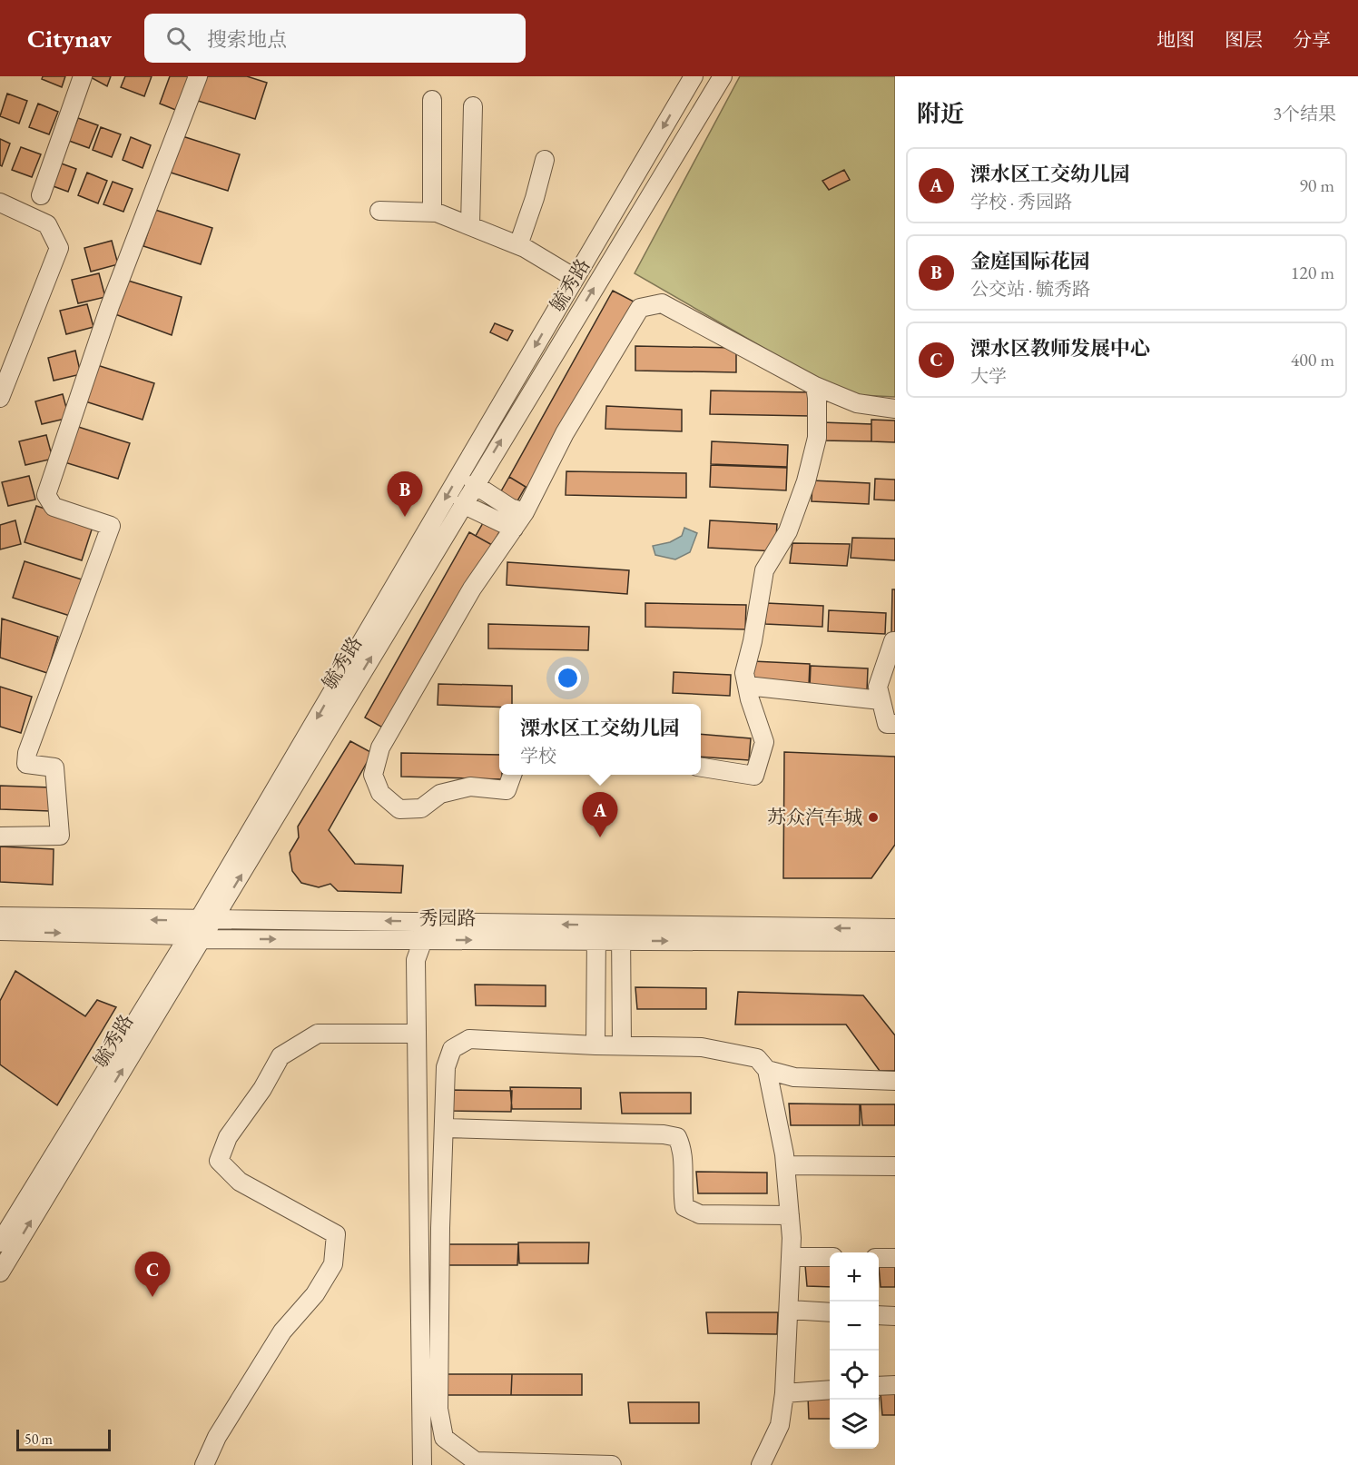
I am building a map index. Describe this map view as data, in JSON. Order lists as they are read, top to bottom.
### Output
{
  "streets": {
    "street": ["毓秀路", "秀园路"]
  },
  "crossings": [
    ["毓秀路", "秀园路"]
  ],
  "places": ["苏众汽车城"],
  "scale_bar": "50 m",
  "page": {
    "header": "Citynav",
    "search": "搜索地点",
    "nav": ["地图", "图层", "分享"],
    "heading": ["附近", "3个结果"],
    "list": [
      {
        "mark": "A",
        "name": "溧水区工交幼儿园",
        "note": "学校 · 秀园路",
        "value": "90 m"
      },
      {
        "mark": "B",
        "name": "金庭国际花园",
        "note": "公交站 · 毓秀路",
        "value": "120 m"
      },
      {
        "mark": "C",
        "name": "溧水区教师发展中心",
        "note": "大学",
        "value": "400 m"
      }
    ],
    "pins": ["B", "A", "C"],
    "popup": ["溧水区工交幼儿园", "学校"],
    "map_buttons": ["+", "−"],
    "scale": "50 m"
  }
}
